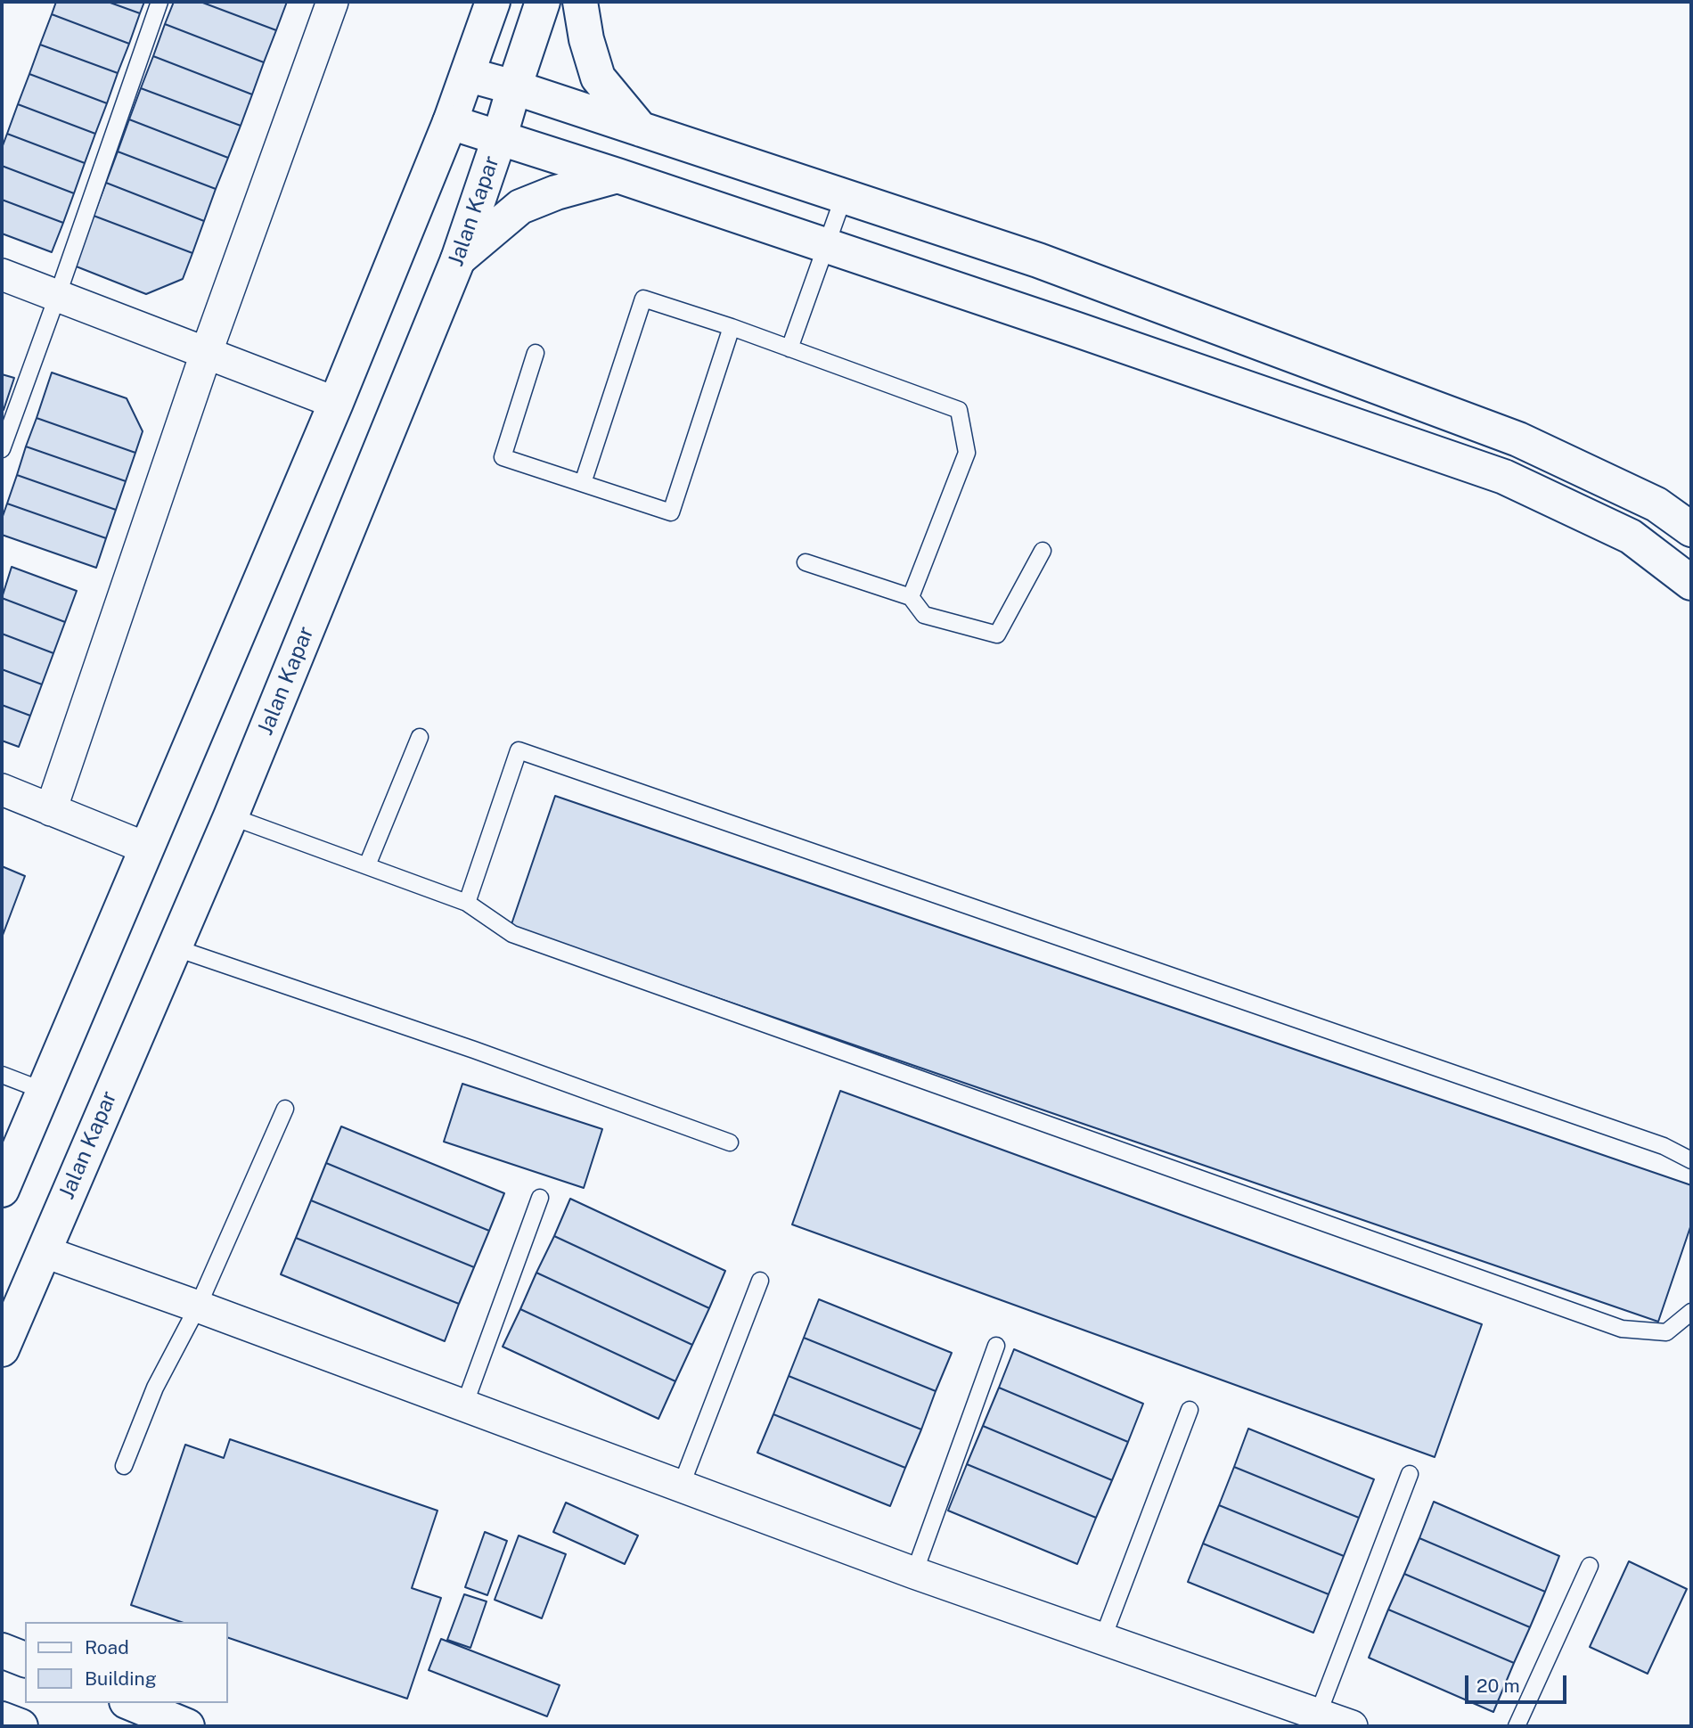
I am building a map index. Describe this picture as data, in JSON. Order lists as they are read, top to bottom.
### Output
{
  "streets": {
    "highway": ["Jalan Kapar"]
  },
  "legend": ["Road", "Building"],
  "scale_bar": "20 m"
}
